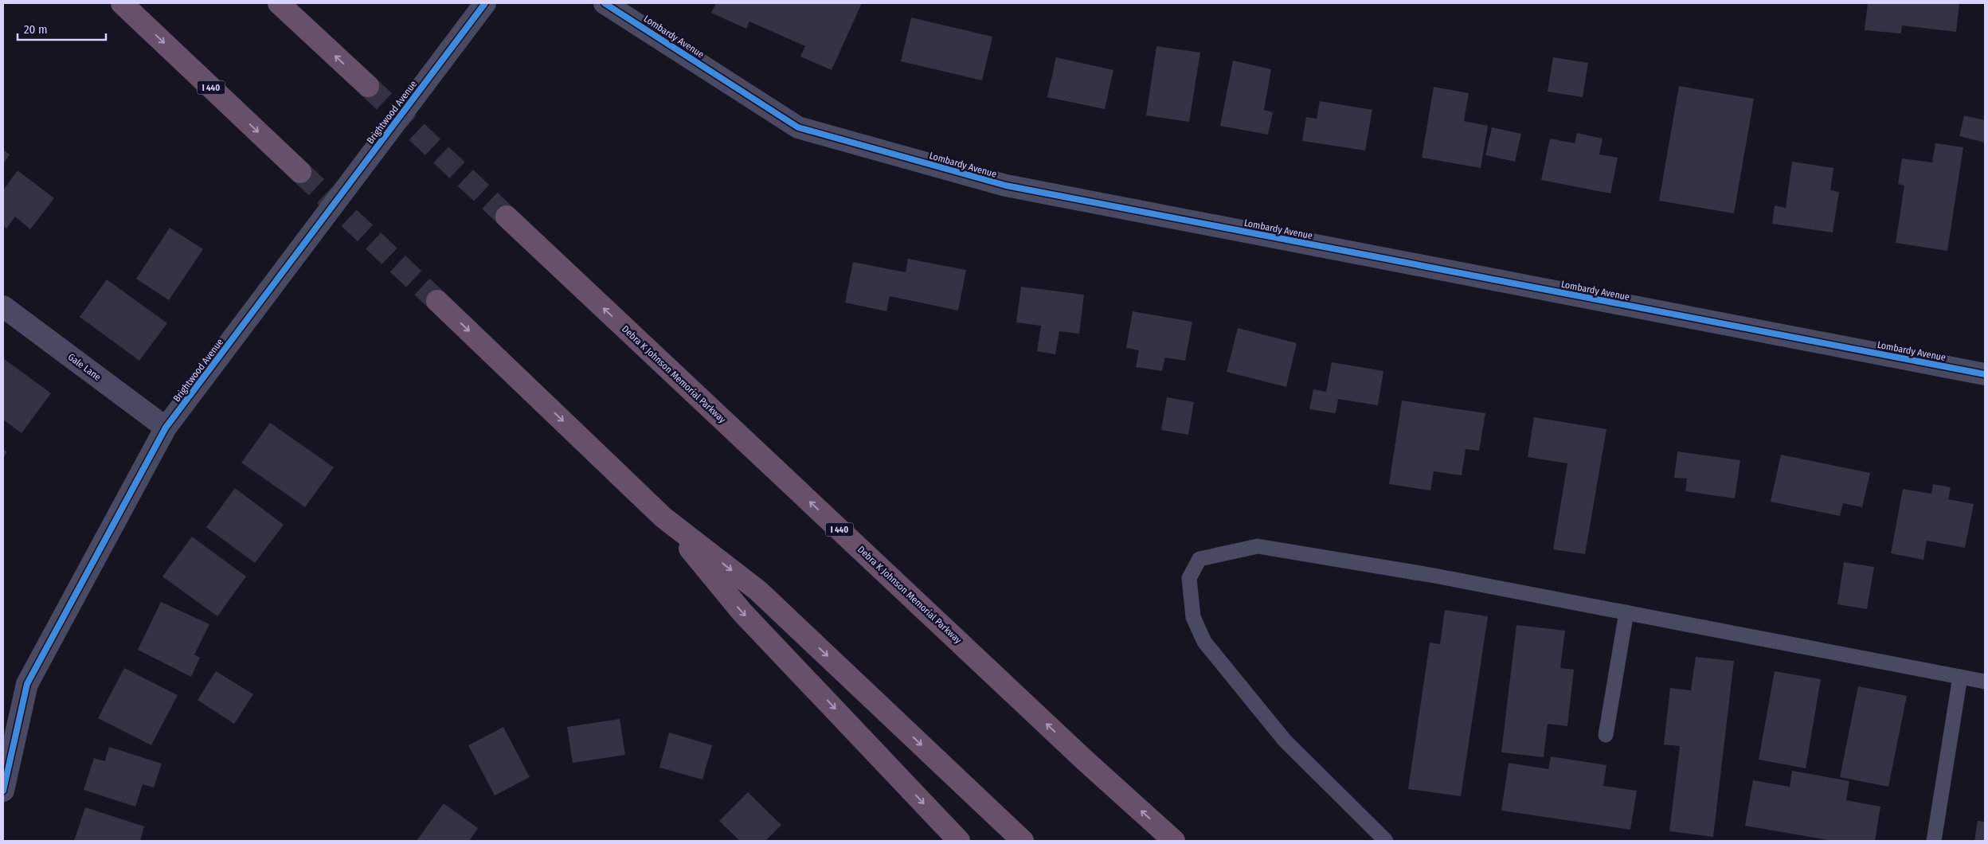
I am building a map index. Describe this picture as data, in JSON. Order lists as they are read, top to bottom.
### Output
{
  "streets": {
    "highway": ["I 440", "Debra K Johnson Memorial Parkway"],
    "street": ["Lombardy Avenue", "Brightwood Avenue", "Gale Lane"]
  },
  "crossings": [
    ["Brightwood Avenue", "Gale Lane"]
  ],
  "scale_bar": "20 m"
}
